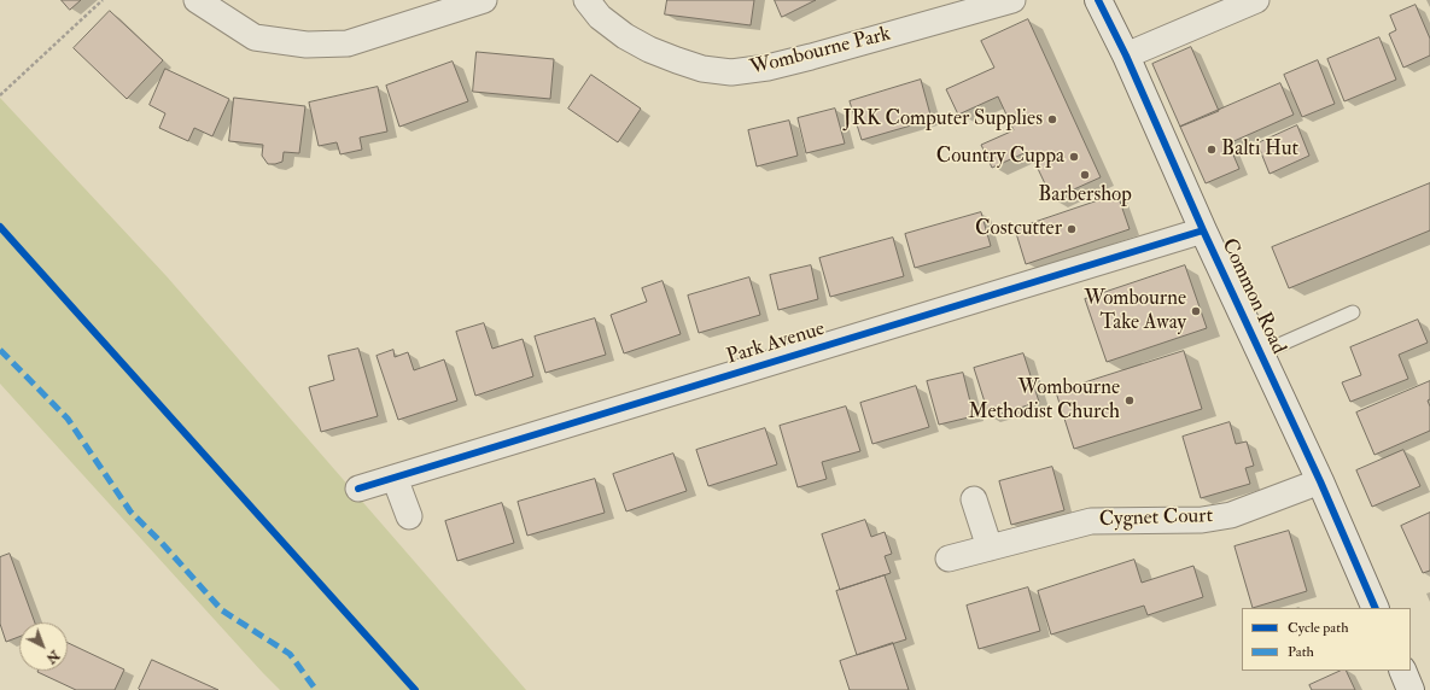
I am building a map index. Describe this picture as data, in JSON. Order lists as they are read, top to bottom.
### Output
{
  "streets": {
    "street": [
      "Wombourne Park",
      "Common Road",
      "Park Avenue",
      "Cygnet Court"
    ]
  },
  "crossings": [
    ["Common Road", "Park Avenue"],
    ["Common Road", "Cygnet Court"]
  ],
  "places": [
    "JRK Computer Supplies",
    "Balti Hut",
    "Country Cuppa",
    "Barbershop",
    "Costcutter",
    "Wombourne Take Away",
    "Wombourne Methodist Church"
  ],
  "legend": ["Cycle path", "Path"],
  "north": "bottom right"
}
